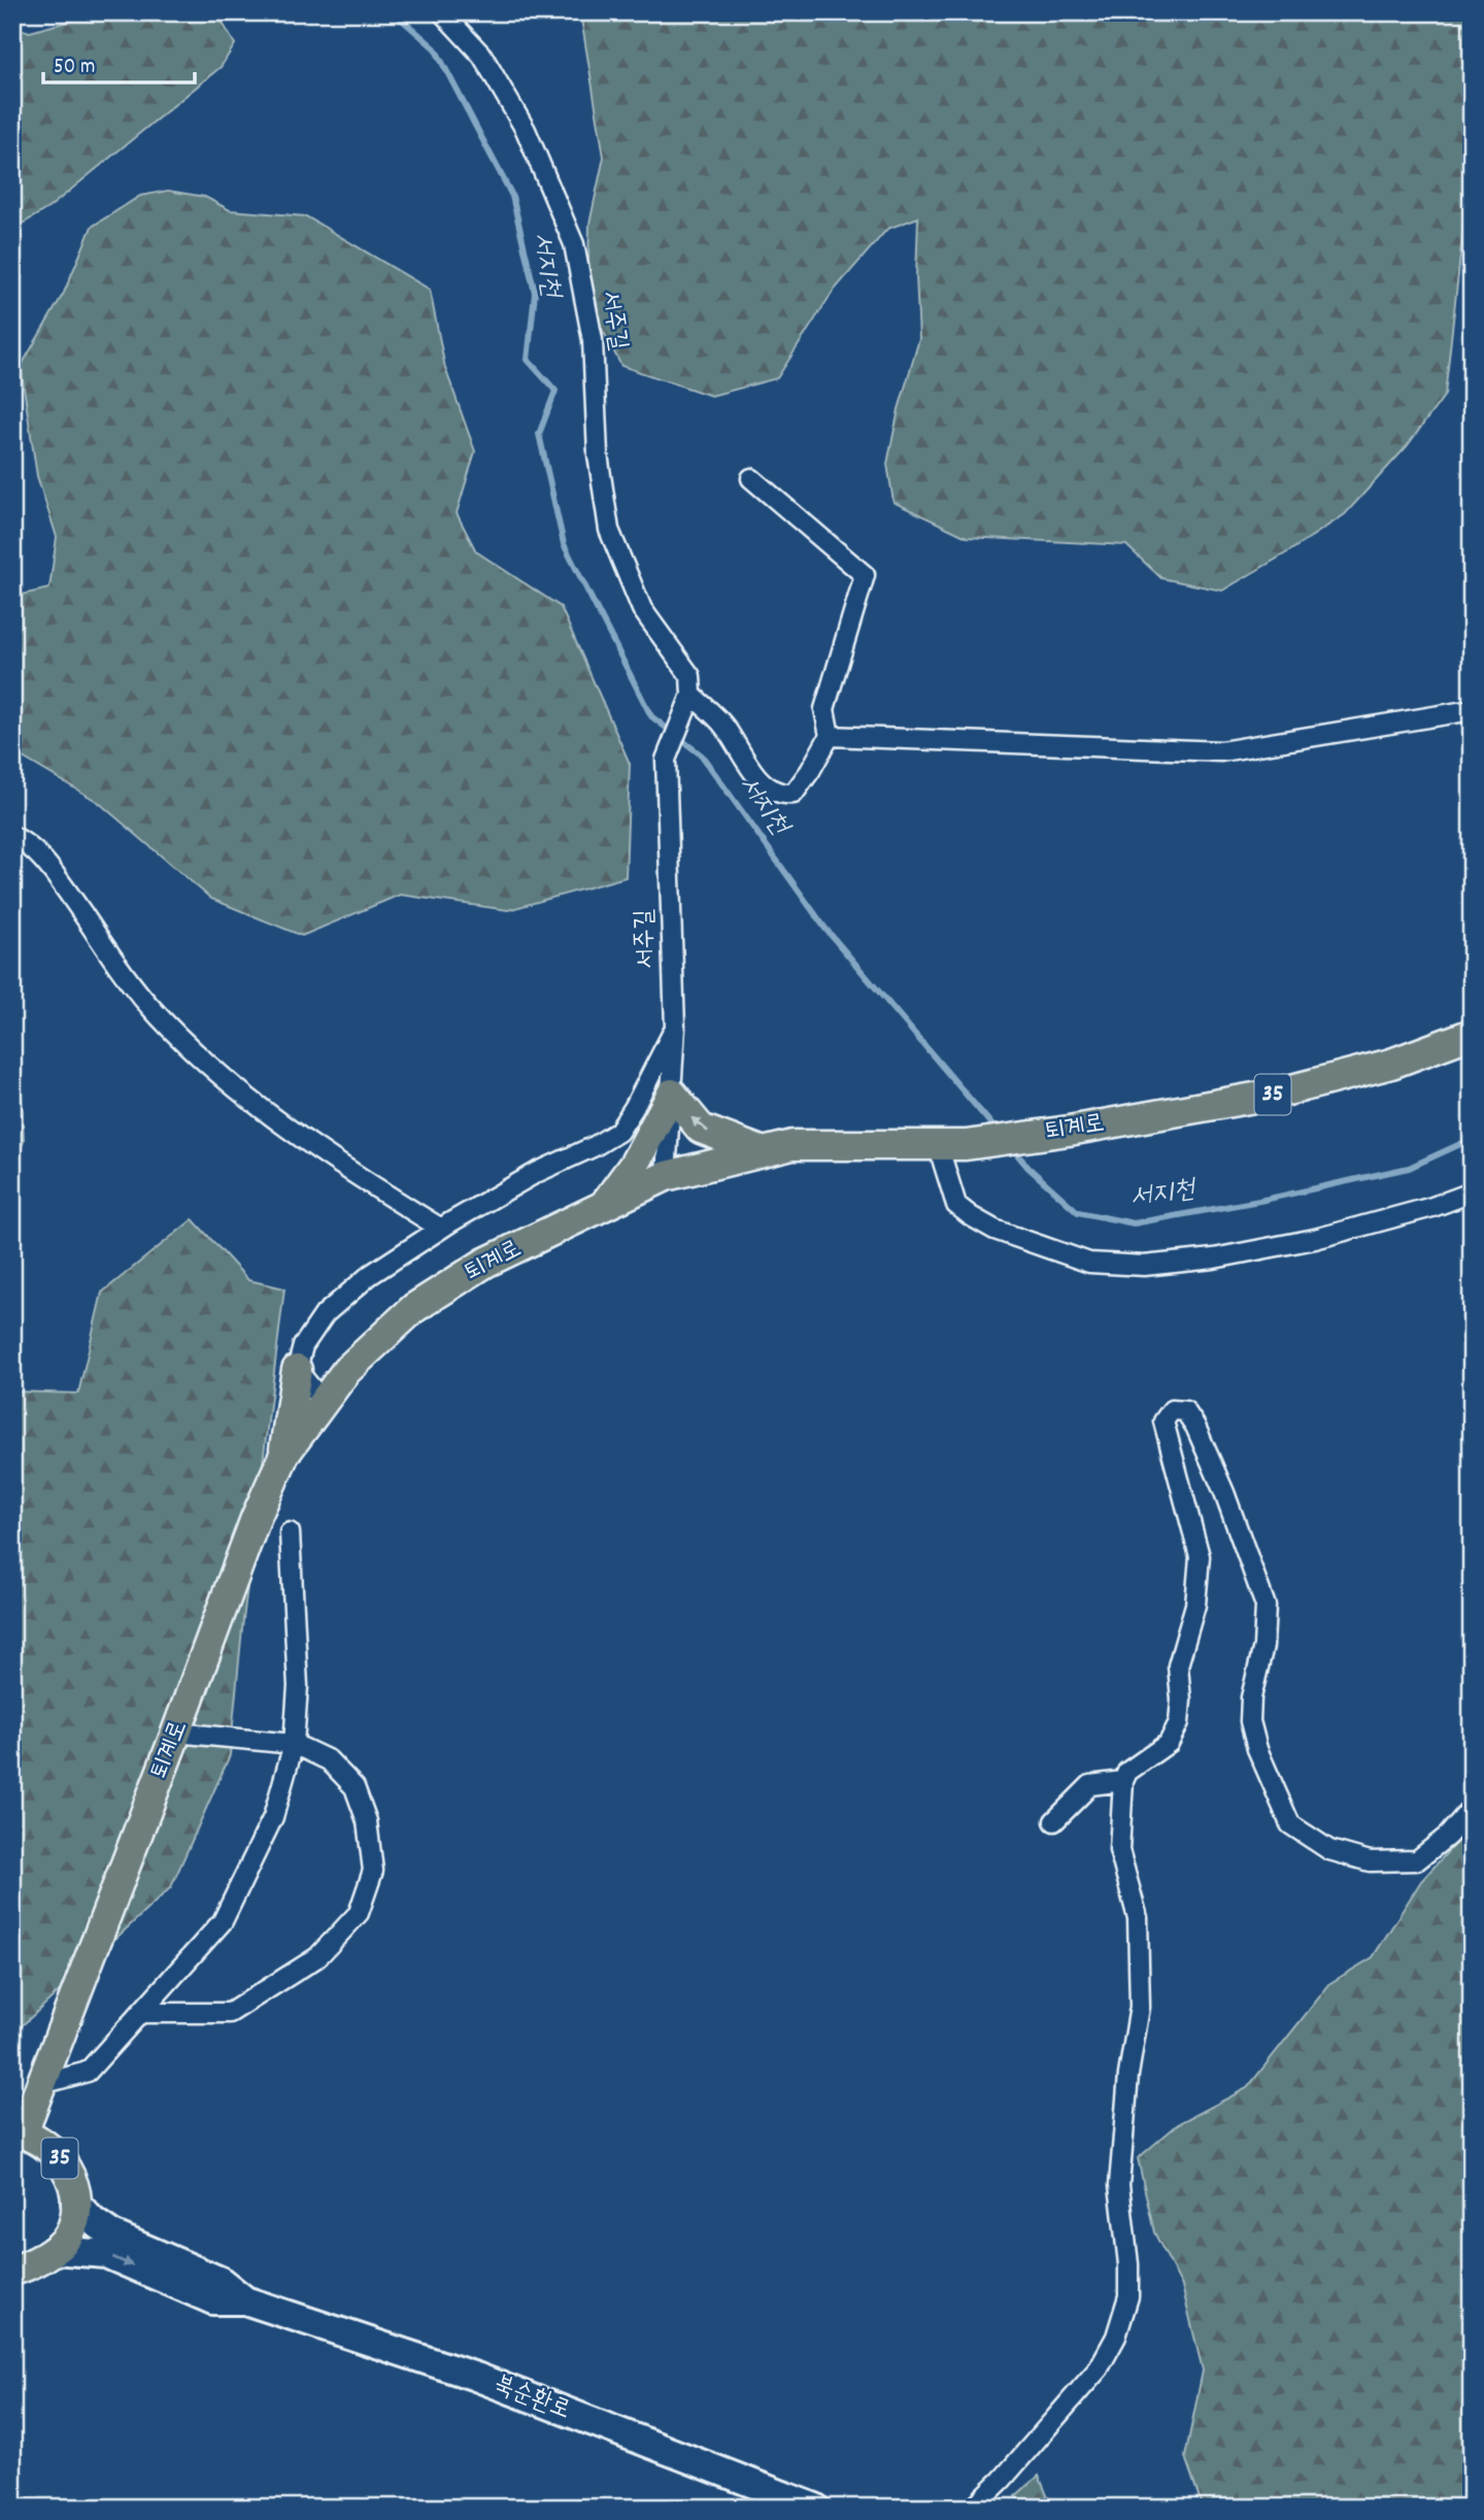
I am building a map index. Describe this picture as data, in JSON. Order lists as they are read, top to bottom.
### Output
{
  "streets": {
    "main road": ["35", "퇴계로"],
    "street": ["서주길", "북순환로"]
  },
  "crossings": [
    ["서주길", "퇴계로"],
    ["35", "퇴계로"],
    ["35", "북순환로"]
  ],
  "water": ["서지천"],
  "scale_bar": "50 m"
}
